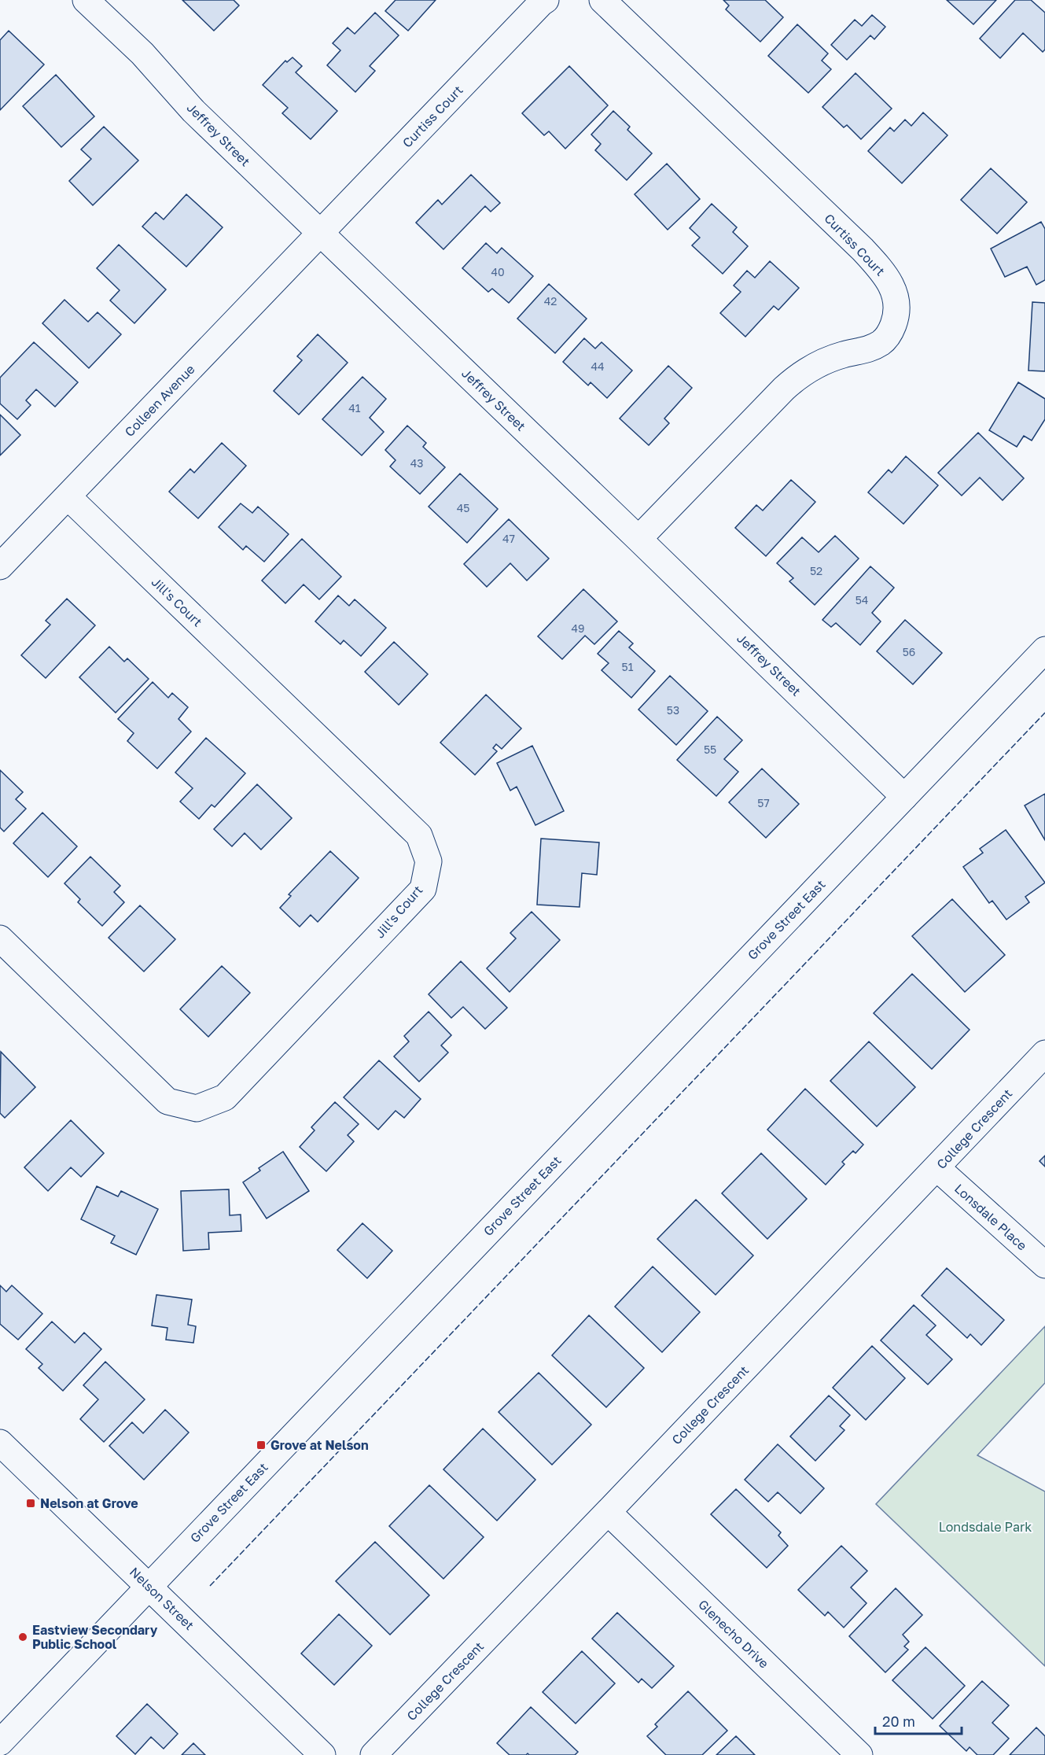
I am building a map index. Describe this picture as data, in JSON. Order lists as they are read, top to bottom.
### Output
{
  "streets": {
    "street": [
      "Curtiss Court",
      "Jeffrey Street",
      "Colleen Avenue",
      "Jill's Court",
      "Grove Street East",
      "College Crescent",
      "Lonsdale Place",
      "Nelson Street",
      "Glenecho Drive"
    ]
  },
  "crossings": [
    ["Curtiss Court", "Jeffrey Street"],
    ["Curtiss Court", "Colleen Avenue"],
    ["Jeffrey Street", "Colleen Avenue"],
    ["Jeffrey Street", "Grove Street East"],
    ["Colleen Avenue", "Jill's Court"],
    ["Grove Street East", "Nelson Street"],
    ["College Crescent", "Lonsdale Place"],
    ["College Crescent", "Glenecho Drive"]
  ],
  "parks": ["Londsdale Park"],
  "places": {
    "transit": ["Grove at Nelson", "Nelson at Grove"],
    "other": ["Eastview Secondary Public School"]
  },
  "house_numbers": [
    "40",
    "42",
    "44",
    "41",
    "43",
    "45",
    "47",
    "52",
    "54",
    "49",
    "56",
    "51",
    "53",
    "55",
    "57"
  ],
  "scale_bar": "20 m"
}
